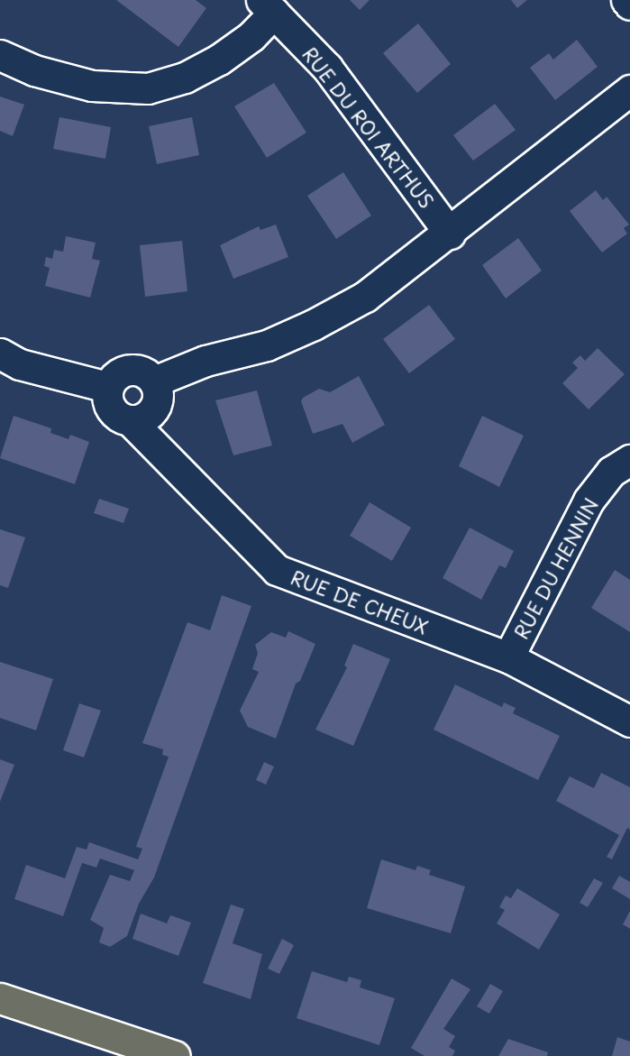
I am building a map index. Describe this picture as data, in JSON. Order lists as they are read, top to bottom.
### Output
{
  "streets": {
    "street": ["RUE DU ROI ARTHUS", "RUE DU HENNIN", "RUE DE CHEUX"]
  },
  "crossings": [
    ["RUE DU HENNIN", "RUE DE CHEUX"]
  ]
}
